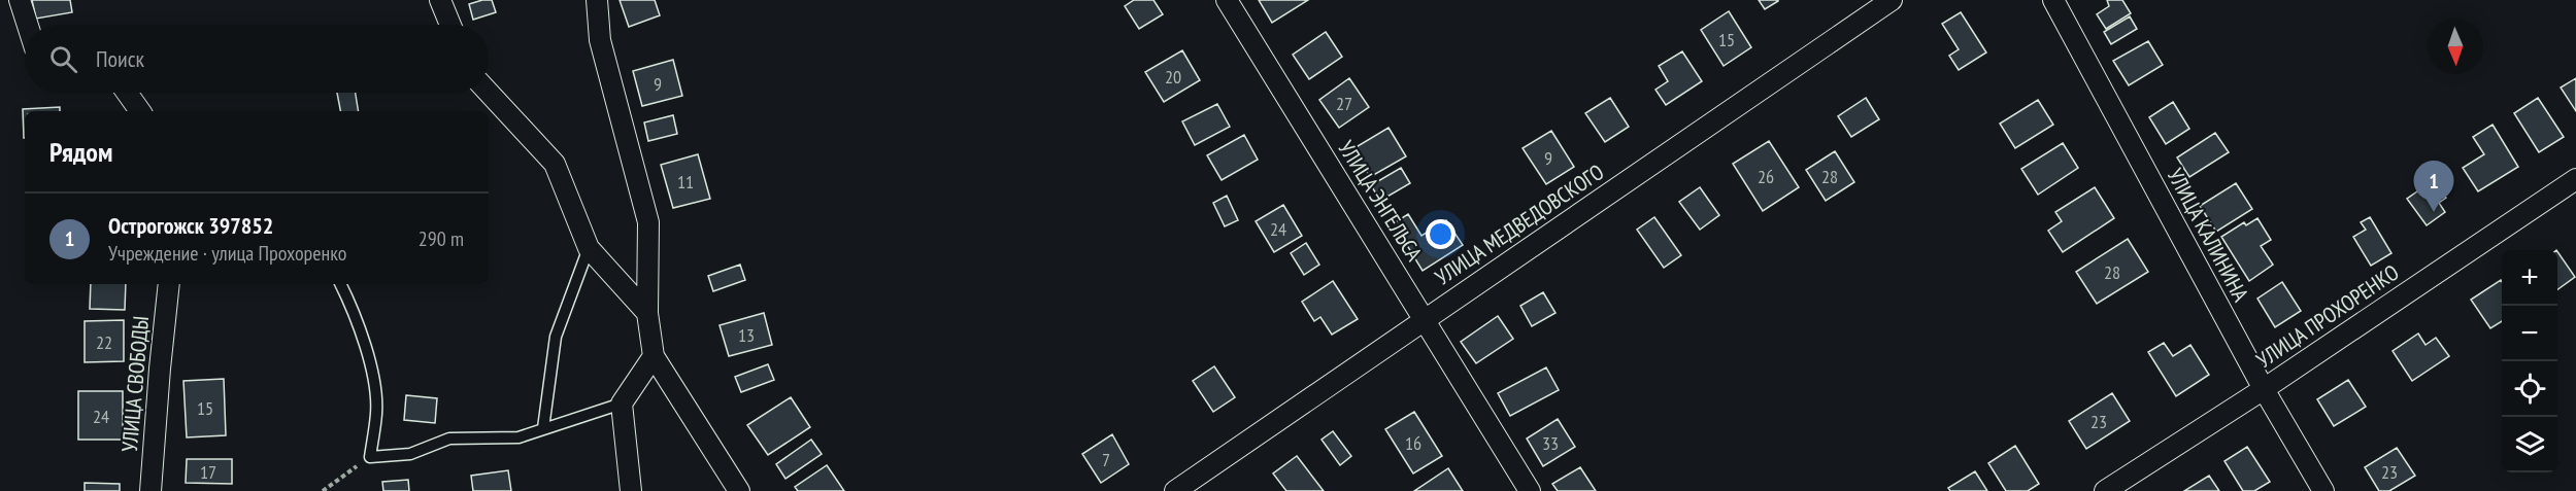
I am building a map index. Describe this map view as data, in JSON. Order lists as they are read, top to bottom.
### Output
{
  "streets": {
    "street": [
      "УЛИЦА ЭНГЕЛЬСА",
      "УЛИЦА МЕДВЕДОВСКОГО",
      "УЛИЦА КАЛИНИНА",
      "УЛИЦА ПРОХОРЕНКО",
      "УЛИЦА СВОБОДЫ"
    ]
  },
  "crossings": [
    ["УЛИЦА ЭНГЕЛЬСА", "УЛИЦА МЕДВЕДОВСКОГО"],
    ["УЛИЦА КАЛИНИНА", "УЛИЦА ПРОХОРЕНКО"]
  ],
  "house_numbers": [
    "15",
    "20",
    "9",
    "27",
    "9",
    "26",
    "28",
    "11",
    "24",
    "28",
    "13",
    "22",
    "15",
    "24",
    "23",
    "16",
    "33",
    "7",
    "17",
    "23"
  ],
  "north": "bottom",
  "page": {
    "search": "Поиск",
    "heading": "Рядом",
    "pins": "1",
    "list": [
      {
        "mark": "1",
        "name": "Острогожск 397852",
        "note": "Учреждение · улица Прохоренко",
        "value": "290 m"
      }
    ],
    "map_buttons": ["+", "−"]
  }
}
